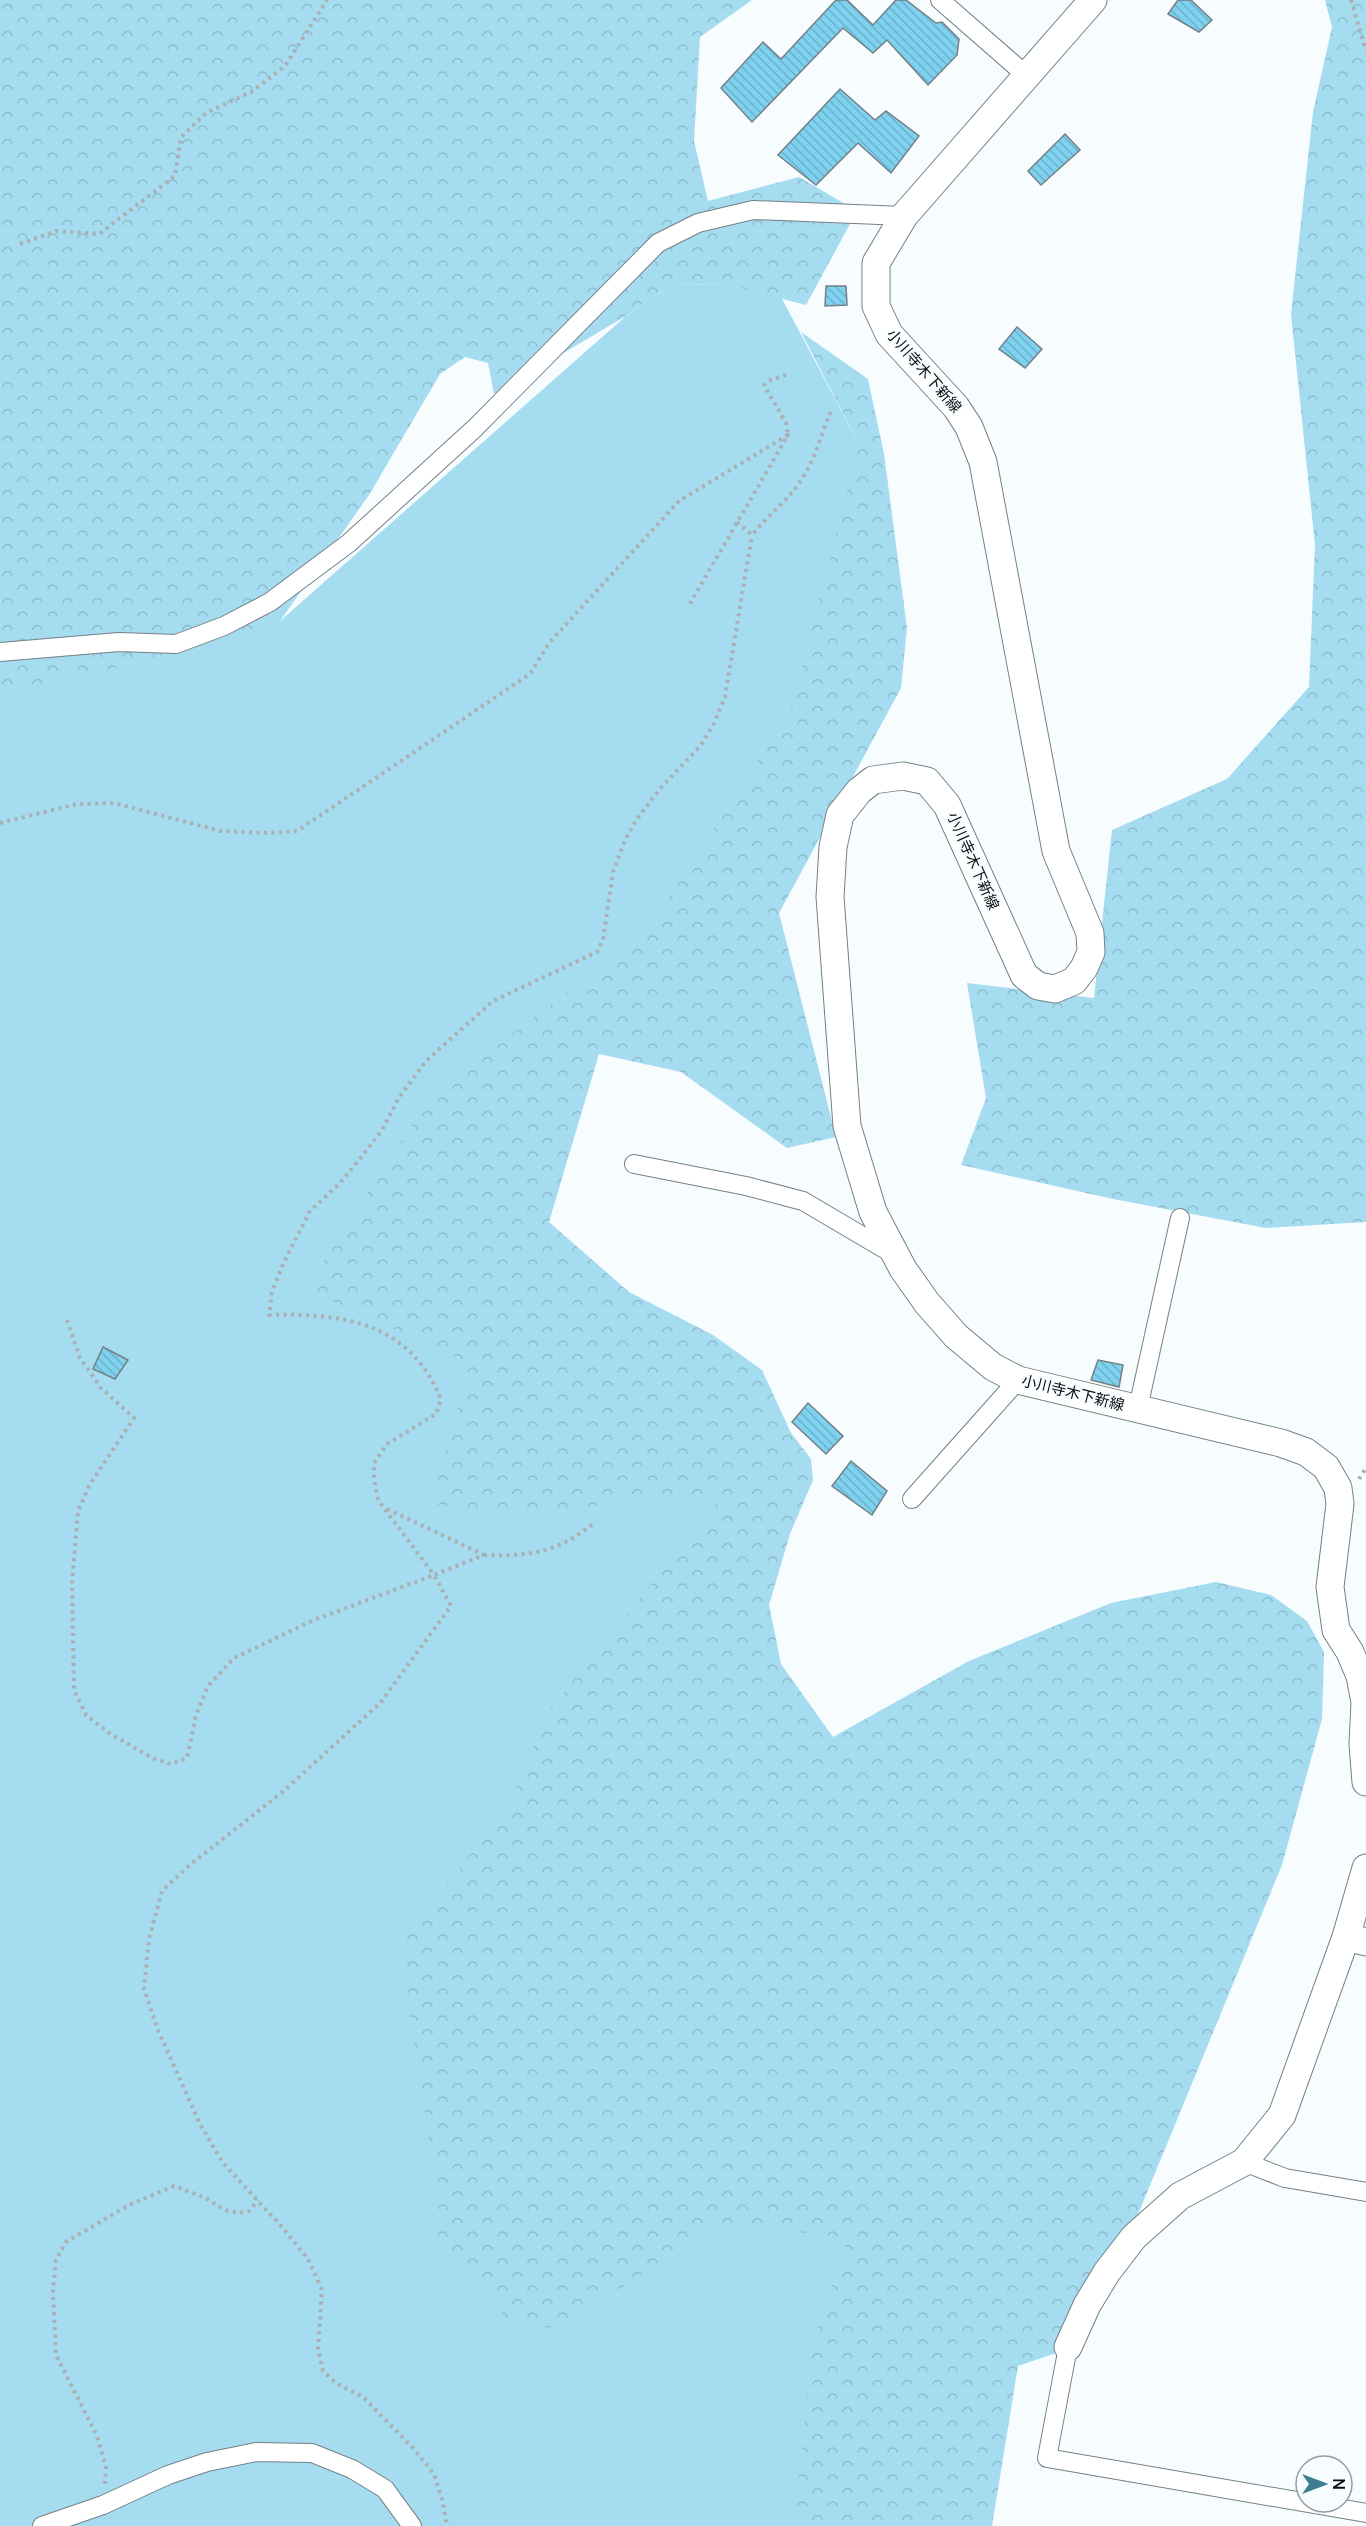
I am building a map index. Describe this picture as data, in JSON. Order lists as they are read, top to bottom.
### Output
{
  "streets": {
    "main road": ["小川寺木下新線"]
  },
  "north": "right"
}
